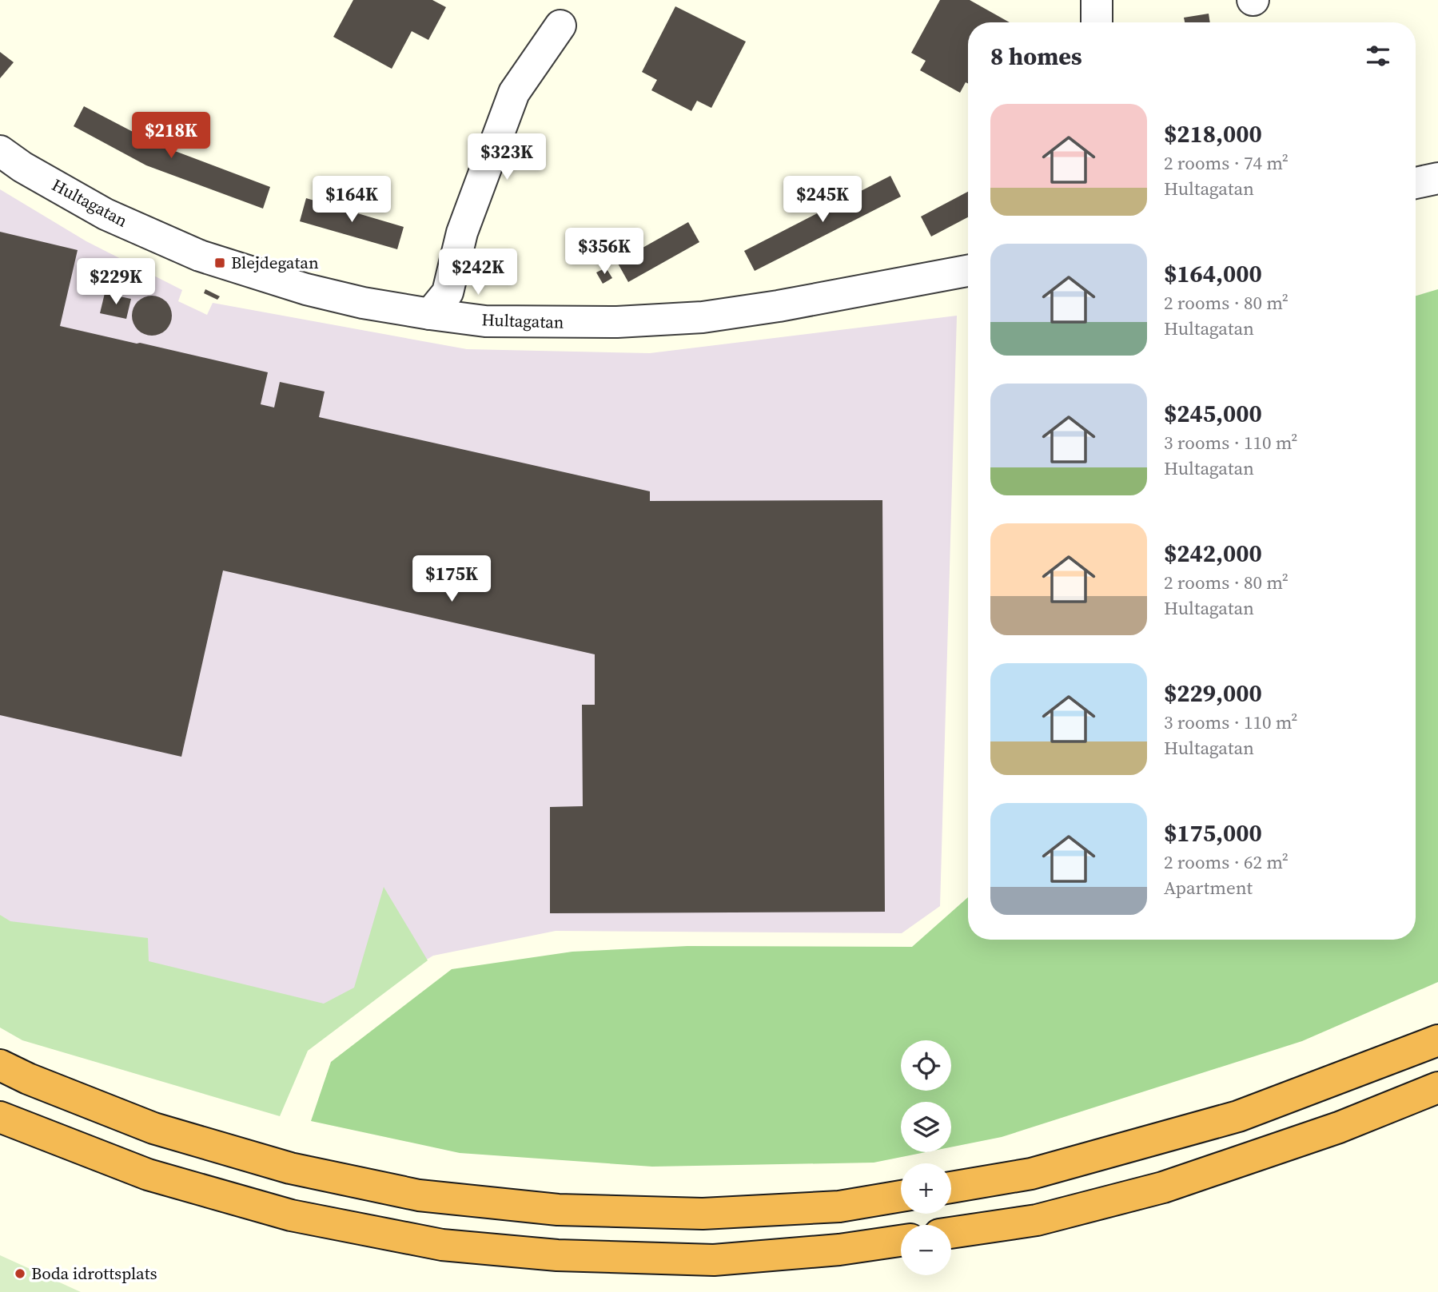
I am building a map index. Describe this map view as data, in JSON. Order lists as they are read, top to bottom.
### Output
{
  "streets": {
    "street": ["Hultagatan"]
  },
  "places": {
    "transit": ["Blejdegatan"],
    "other": ["Boda idrottsplats"]
  },
  "page": {
    "heading": "8 homes",
    "list": [
      {
        "name": "$218,000",
        "note": "2 rooms · 74 m² · Hultagatan"
      },
      {
        "name": "$164,000",
        "note": "2 rooms · 80 m² · Hultagatan"
      },
      {
        "name": "$245,000",
        "note": "3 rooms · 110 m² · Hultagatan"
      },
      {
        "name": "$242,000",
        "note": "2 rooms · 80 m² · Hultagatan"
      },
      {
        "name": "$229,000",
        "note": "3 rooms · 110 m² · Hultagatan"
      },
      {
        "name": "$175,000",
        "note": "2 rooms · 62 m² · Apartment"
      }
    ],
    "price": [
      "$218K",
      "$323K",
      "$164K",
      "$245K",
      "$356K",
      "$242K",
      "$229K",
      "$175K"
    ],
    "map_buttons": ["+", "−"]
  }
}
